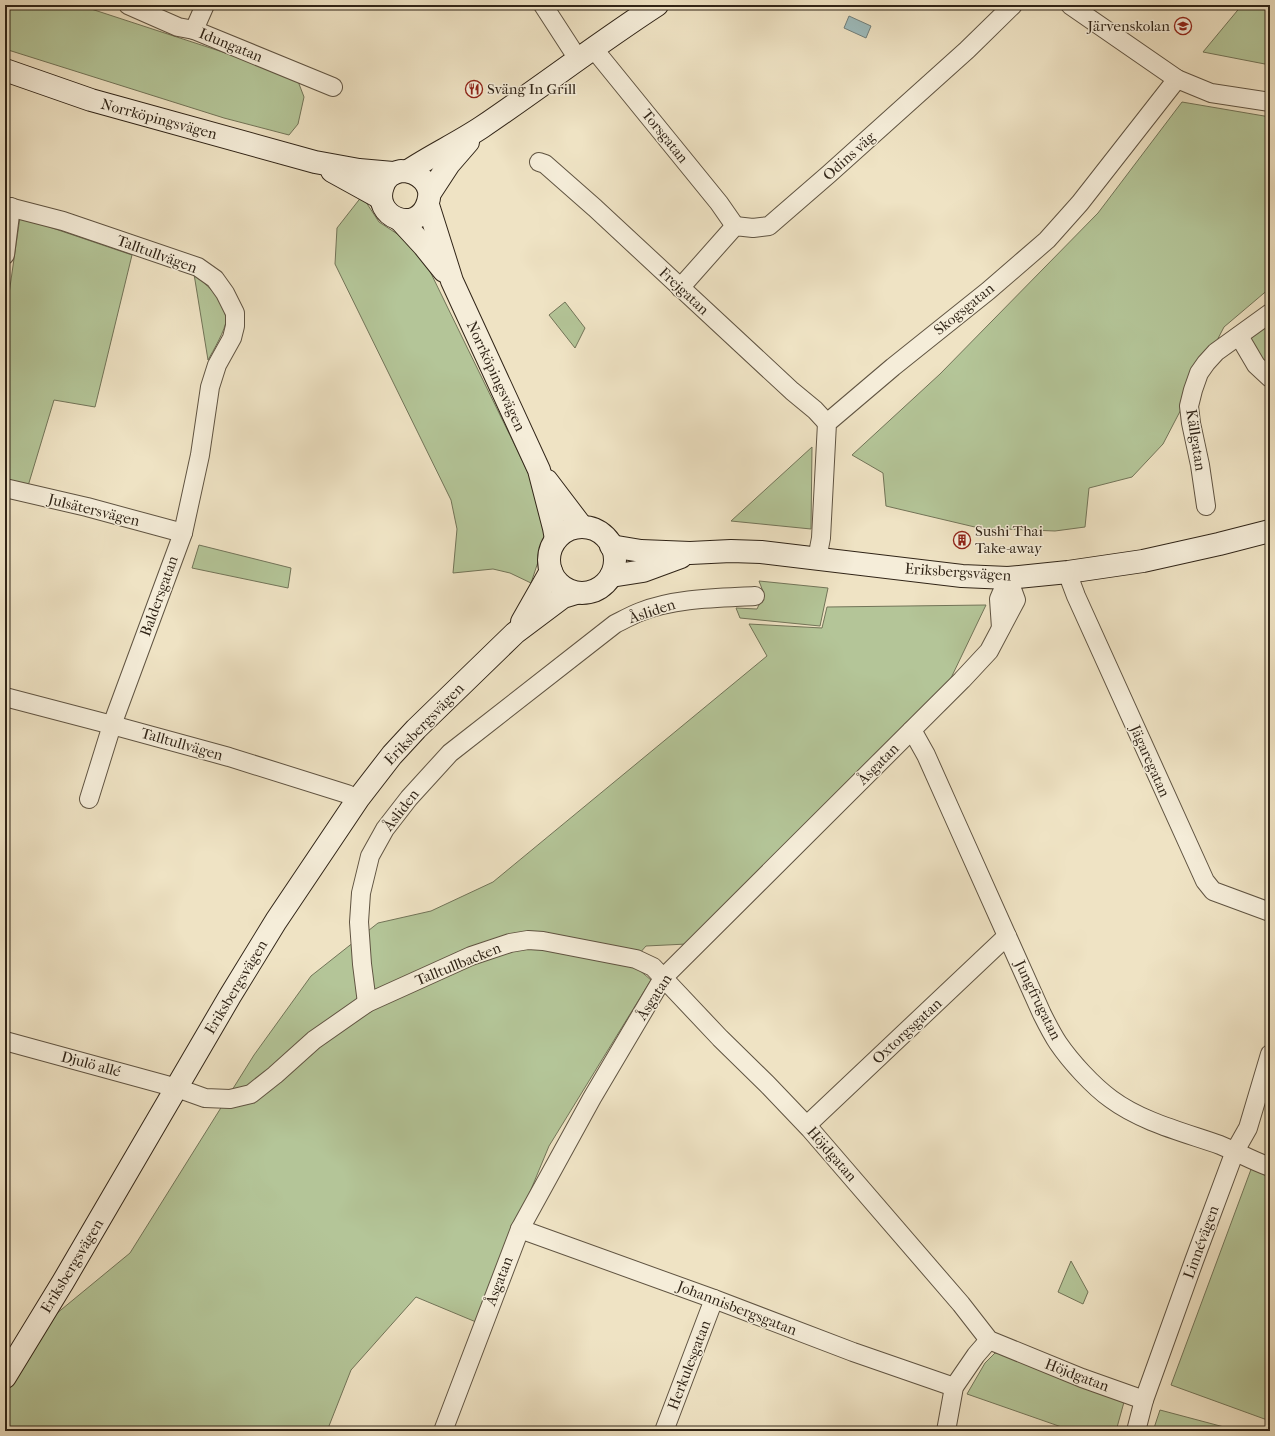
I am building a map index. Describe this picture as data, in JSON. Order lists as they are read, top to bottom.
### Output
{
  "streets": {
    "main road": ["Norrköpingsvägen", "Eriksbergsvägen"],
    "street": [
      "Idungatan",
      "Torsgatan",
      "Odins väg",
      "Talltullvägen",
      "Frejgatan",
      "Skogsgatan",
      "Källgatan",
      "Julsätersvägen",
      "Baldersgatan",
      "Åsliden",
      "Jägaregatan",
      "Åsgatan",
      "Talltullbacken",
      "Jungfrugatan",
      "Oxtorgsgatan",
      "Djulö allé",
      "Höjdgatan",
      "Linnévägen",
      "Johannisbergsgatan",
      "Herkulesgatan"
    ]
  },
  "crossings": [
    ["Norrköpingsvägen", "Eriksbergsvägen"],
    ["Torsgatan", "Odins väg"],
    ["Talltullvägen", "Eriksbergsvägen"],
    ["Talltullvägen", "Baldersgatan"],
    ["Frejgatan", "Skogsgatan"],
    ["Julsätersvägen", "Baldersgatan"],
    ["Eriksbergsvägen", "Jägaregatan"],
    ["Eriksbergsvägen", "Åsgatan"],
    ["Eriksbergsvägen", "Djulö allé"],
    ["Åsliden", "Talltullbacken"],
    ["Åsgatan", "Talltullbacken"],
    ["Åsgatan", "Jungfrugatan"],
    ["Åsgatan", "Höjdgatan"],
    ["Åsgatan", "Johannisbergsgatan"],
    ["Talltullbacken", "Höjdgatan"],
    ["Jungfrugatan", "Oxtorgsgatan"],
    ["Jungfrugatan", "Linnévägen"],
    ["Oxtorgsgatan", "Höjdgatan"],
    ["Höjdgatan", "Linnévägen"],
    ["Johannisbergsgatan", "Herkulesgatan"]
  ],
  "places": {
    "school or university": ["Järvenskolan"],
    "restaurant": ["Sväng In Grill"],
    "building": ["Sushi Thai Take-away"]
  }
}
